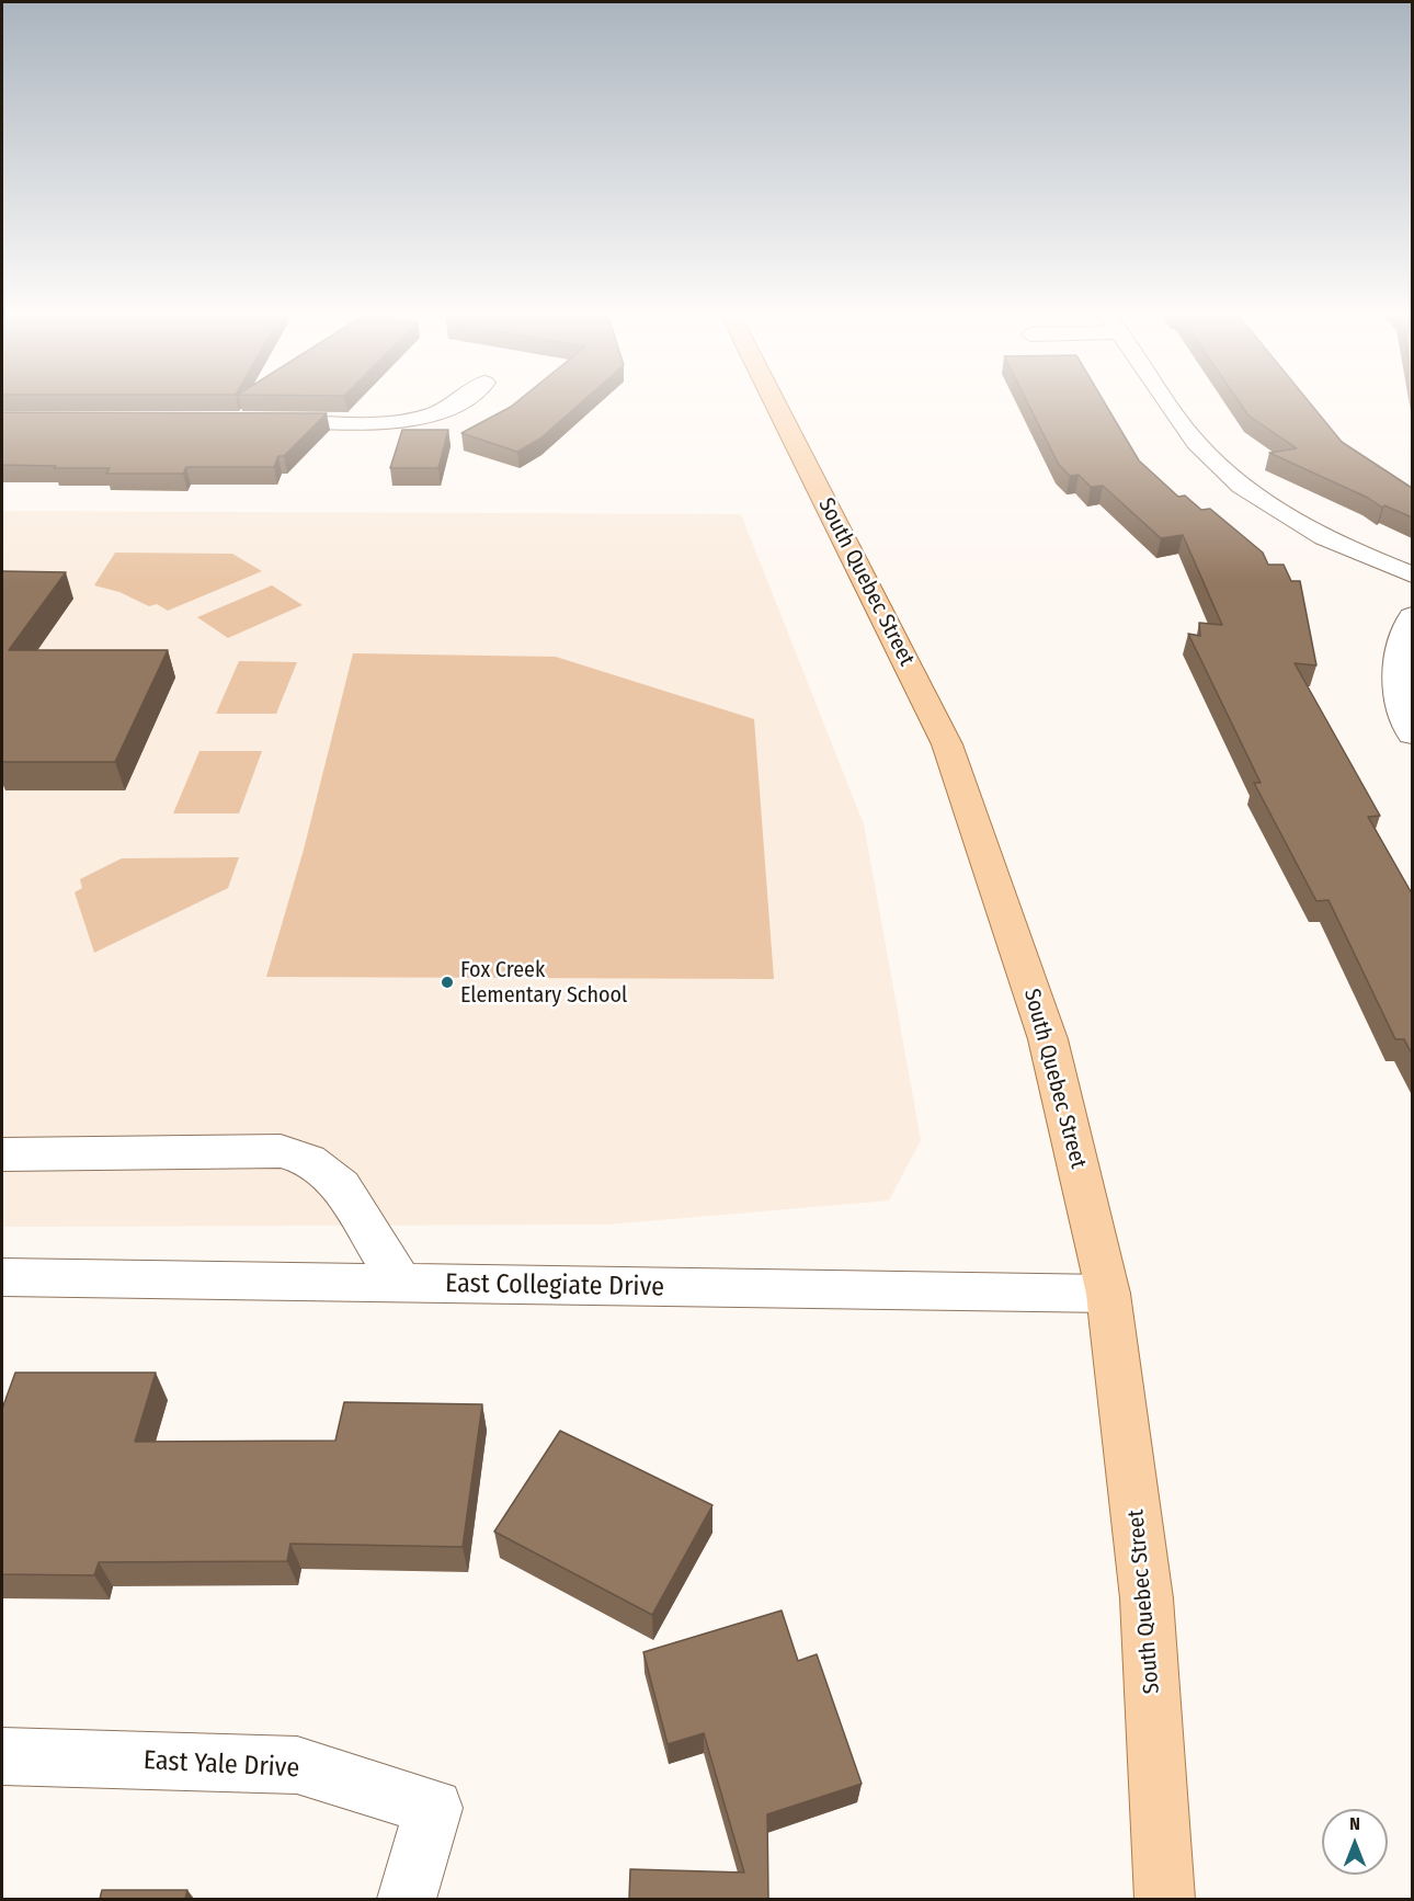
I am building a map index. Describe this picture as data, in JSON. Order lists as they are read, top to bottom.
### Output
{
  "streets": {
    "main road": ["South Quebec Street"],
    "street": ["East Collegiate Drive", "East Yale Drive"]
  },
  "crossings": [
    ["South Quebec Street", "East Collegiate Drive"]
  ],
  "places": ["Fox Creek Elementary School"],
  "north": "top"
}
